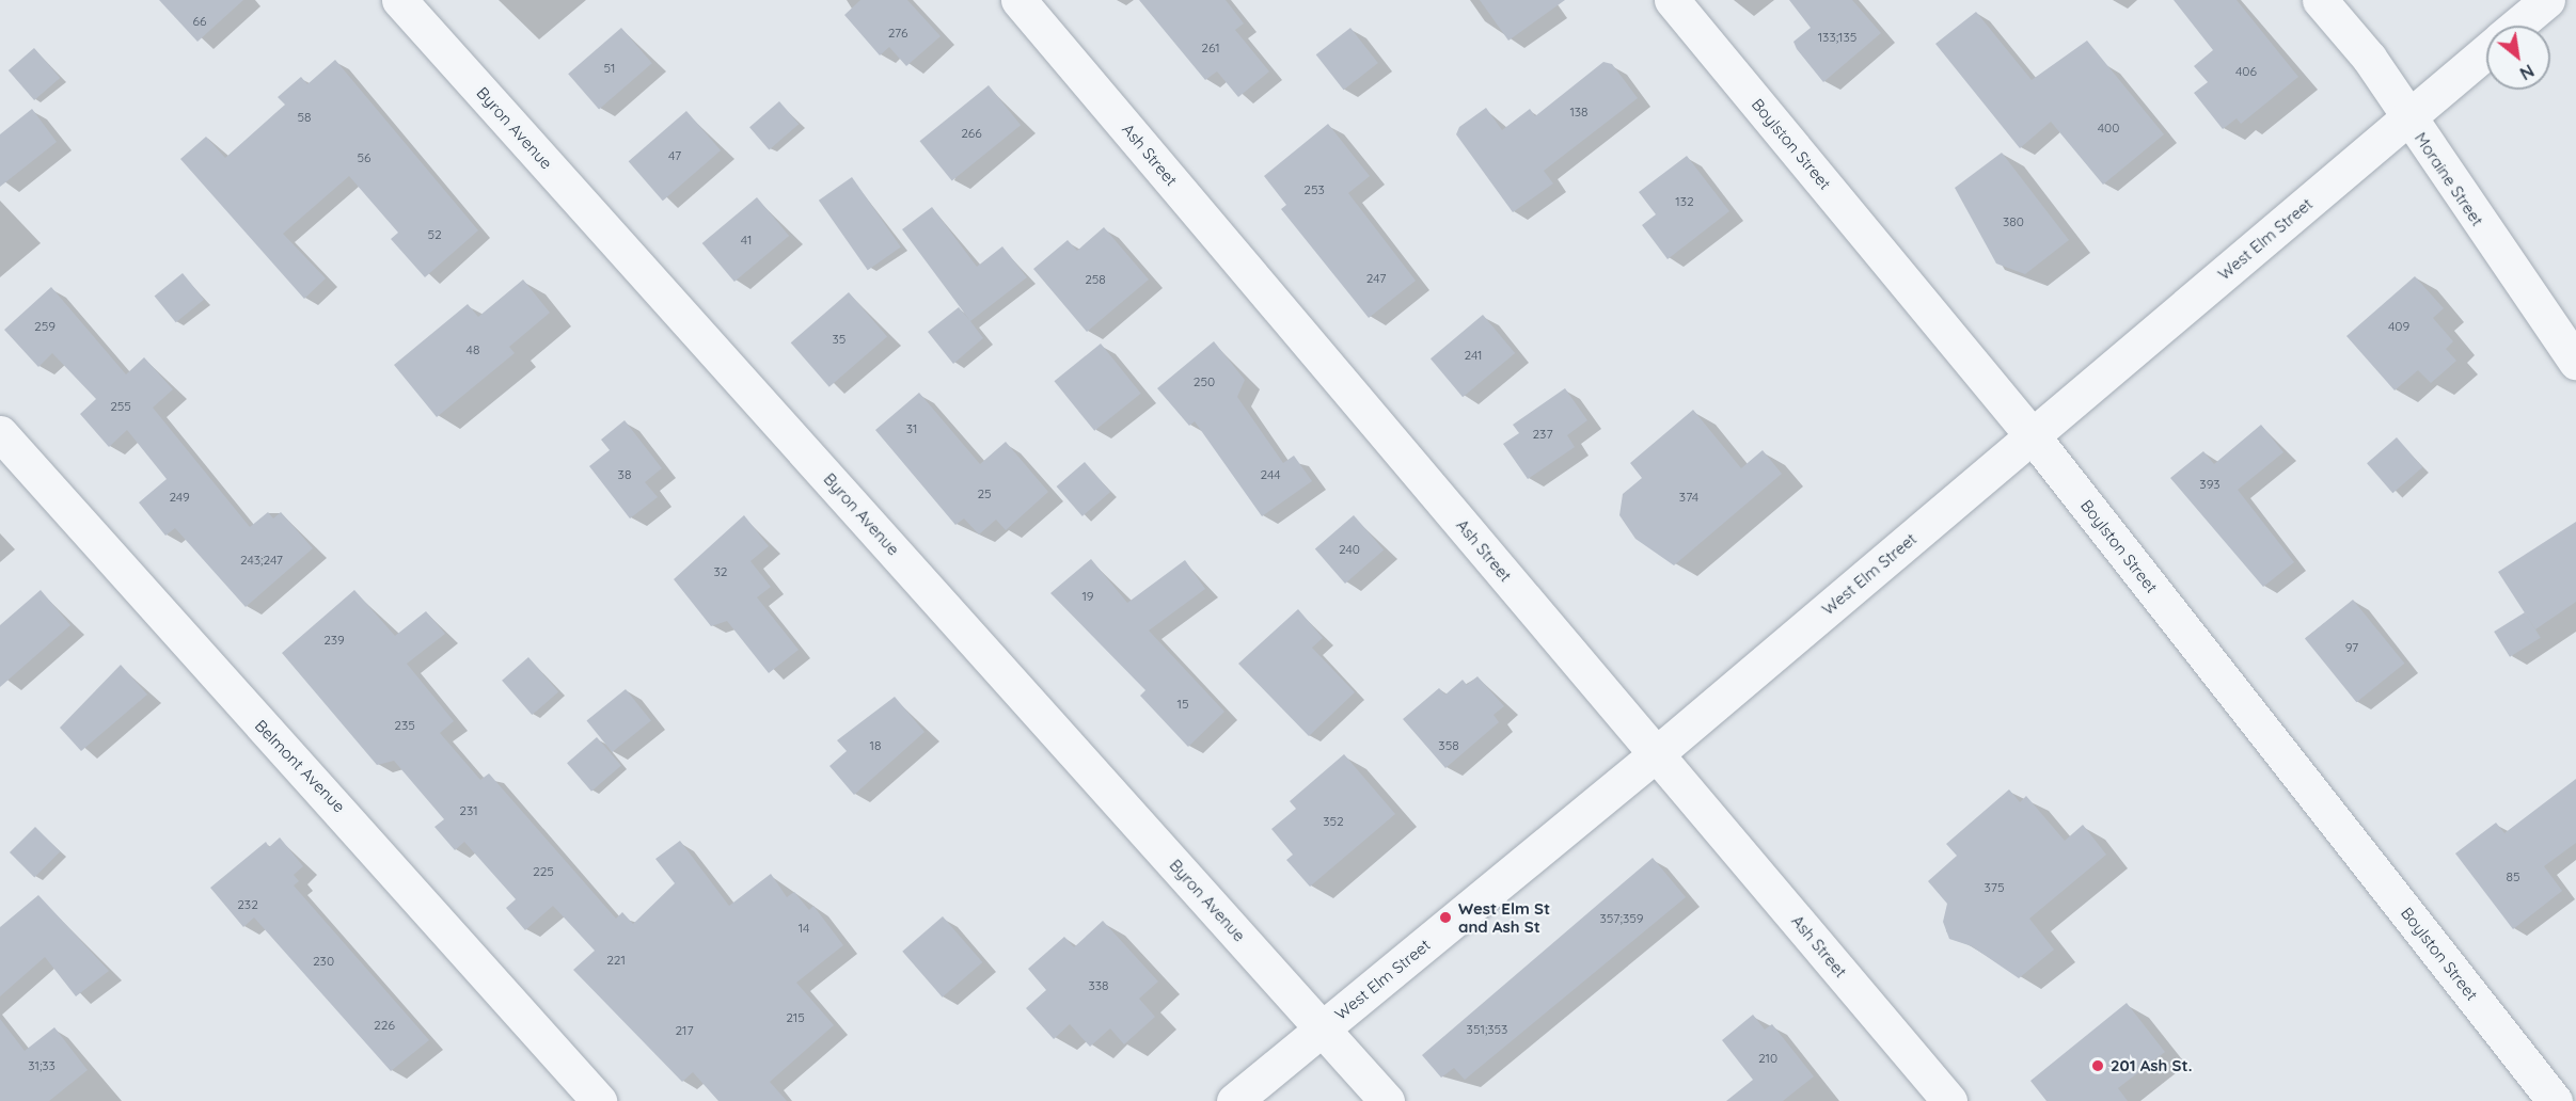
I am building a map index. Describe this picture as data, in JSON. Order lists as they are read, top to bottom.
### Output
{
  "streets": {
    "street": [
      "Byron Avenue",
      "Boylston Street",
      "Ash Street",
      "Moraine Street",
      "West Elm Street",
      "Belmont Avenue"
    ]
  },
  "crossings": [
    ["Byron Avenue", "West Elm Street"],
    ["Boylston Street", "West Elm Street"],
    ["Ash Street", "West Elm Street"],
    ["Moraine Street", "West Elm Street"]
  ],
  "places": ["West Elm St and Ash St", "201 Ash St."],
  "house_numbers": [
    "66",
    "276",
    "133;135",
    "261",
    "51",
    "406",
    "138",
    "58",
    "400",
    "266",
    "47",
    "56",
    "253",
    "132",
    "380",
    "52",
    "41",
    "247",
    "258",
    "259",
    "409",
    "35",
    "48",
    "241",
    "250",
    "255",
    "31",
    "237",
    "38",
    "244",
    "393",
    "25",
    "249",
    "374",
    "240",
    "243;247",
    "32",
    "19",
    "239",
    "97",
    "15",
    "235",
    "18",
    "358",
    "231",
    "352",
    "225",
    "85",
    "375",
    "232",
    "357;359",
    "14",
    "221",
    "230",
    "338",
    "215",
    "226",
    "351;353",
    "217",
    "210",
    "31;33"
  ],
  "north": "bottom right"
}
